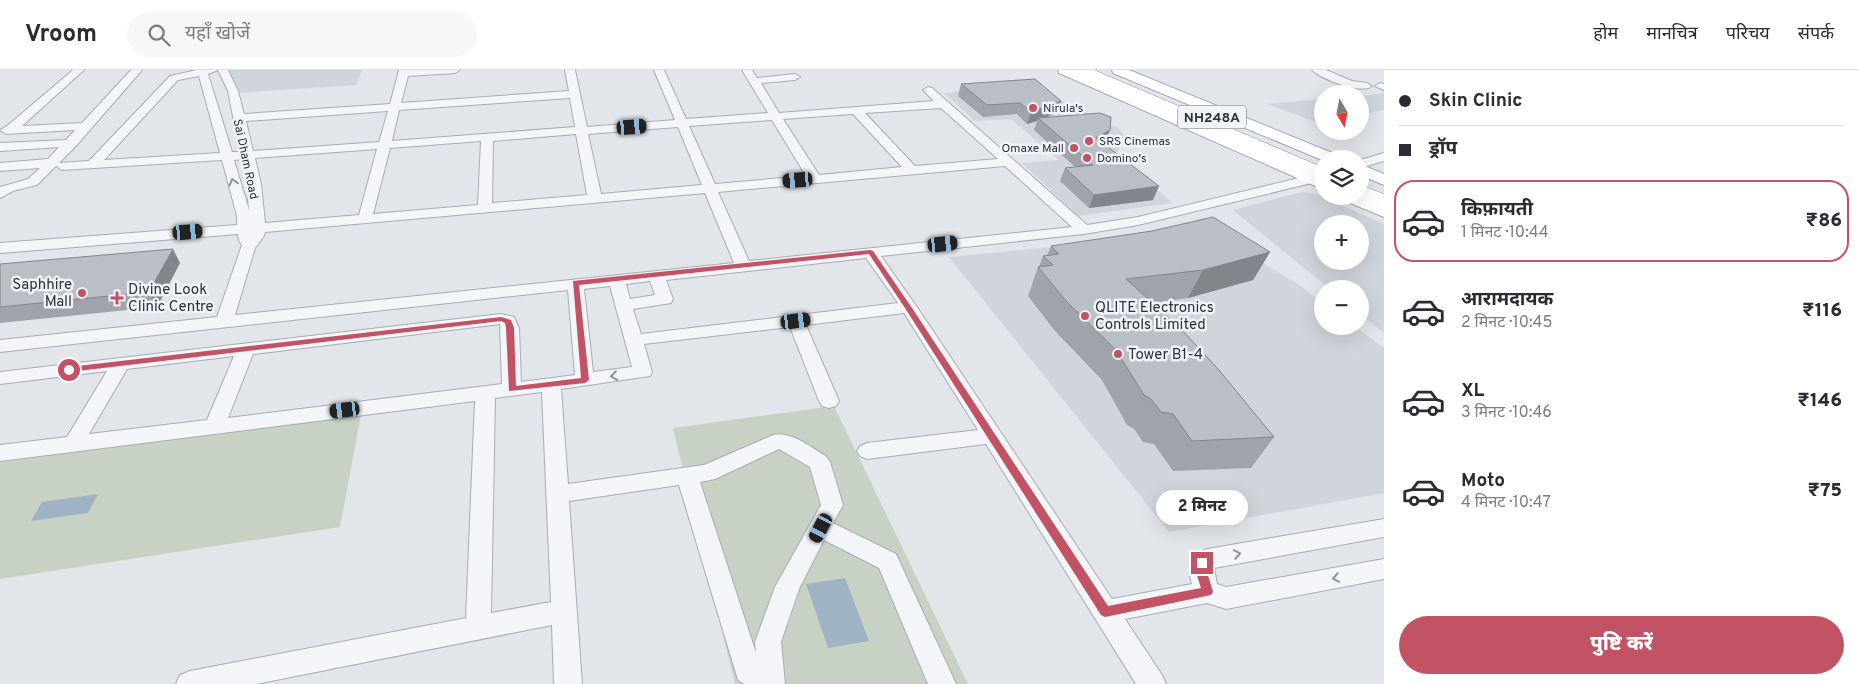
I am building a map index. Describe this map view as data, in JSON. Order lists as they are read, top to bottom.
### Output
{
  "streets": {
    "highway": ["NH248A"],
    "street": ["Sai Dham Road"]
  },
  "places": {
    "other": [
      "Nirula's",
      "SRS Cinemas",
      "Omaxe Mall",
      "Domino's",
      "Saphhire Mall",
      "QLITE Electronics Controls Limited",
      "Tower B1-4"
    ],
    "health": ["Divine Look Clinic Centre"]
  },
  "north": "bottom",
  "page": {
    "header": "Vroom",
    "search": "यहाँ खोजें",
    "nav": [
      "होम",
      "मानचित्र",
      "परिचय",
      "संपर्क"
    ],
    "banner": ["Skin Clinic", "ड्रॉप"],
    "map_buttons": ["+", "−"],
    "list": [
      {
        "name": "किफ़ायती",
        "note": "1 मिनट · 10:44",
        "value": "₹86"
      },
      {
        "name": "आरामदायक",
        "note": "2 मिनट · 10:45",
        "value": "₹116"
      },
      {
        "name": "XL",
        "note": "3 मिनट · 10:46",
        "value": "₹146"
      },
      {
        "name": "Moto",
        "note": "4 मिनट · 10:47",
        "value": "₹75"
      }
    ],
    "bubble": "2 मिनट",
    "buttons": "पुष्टि करें"
  }
}
